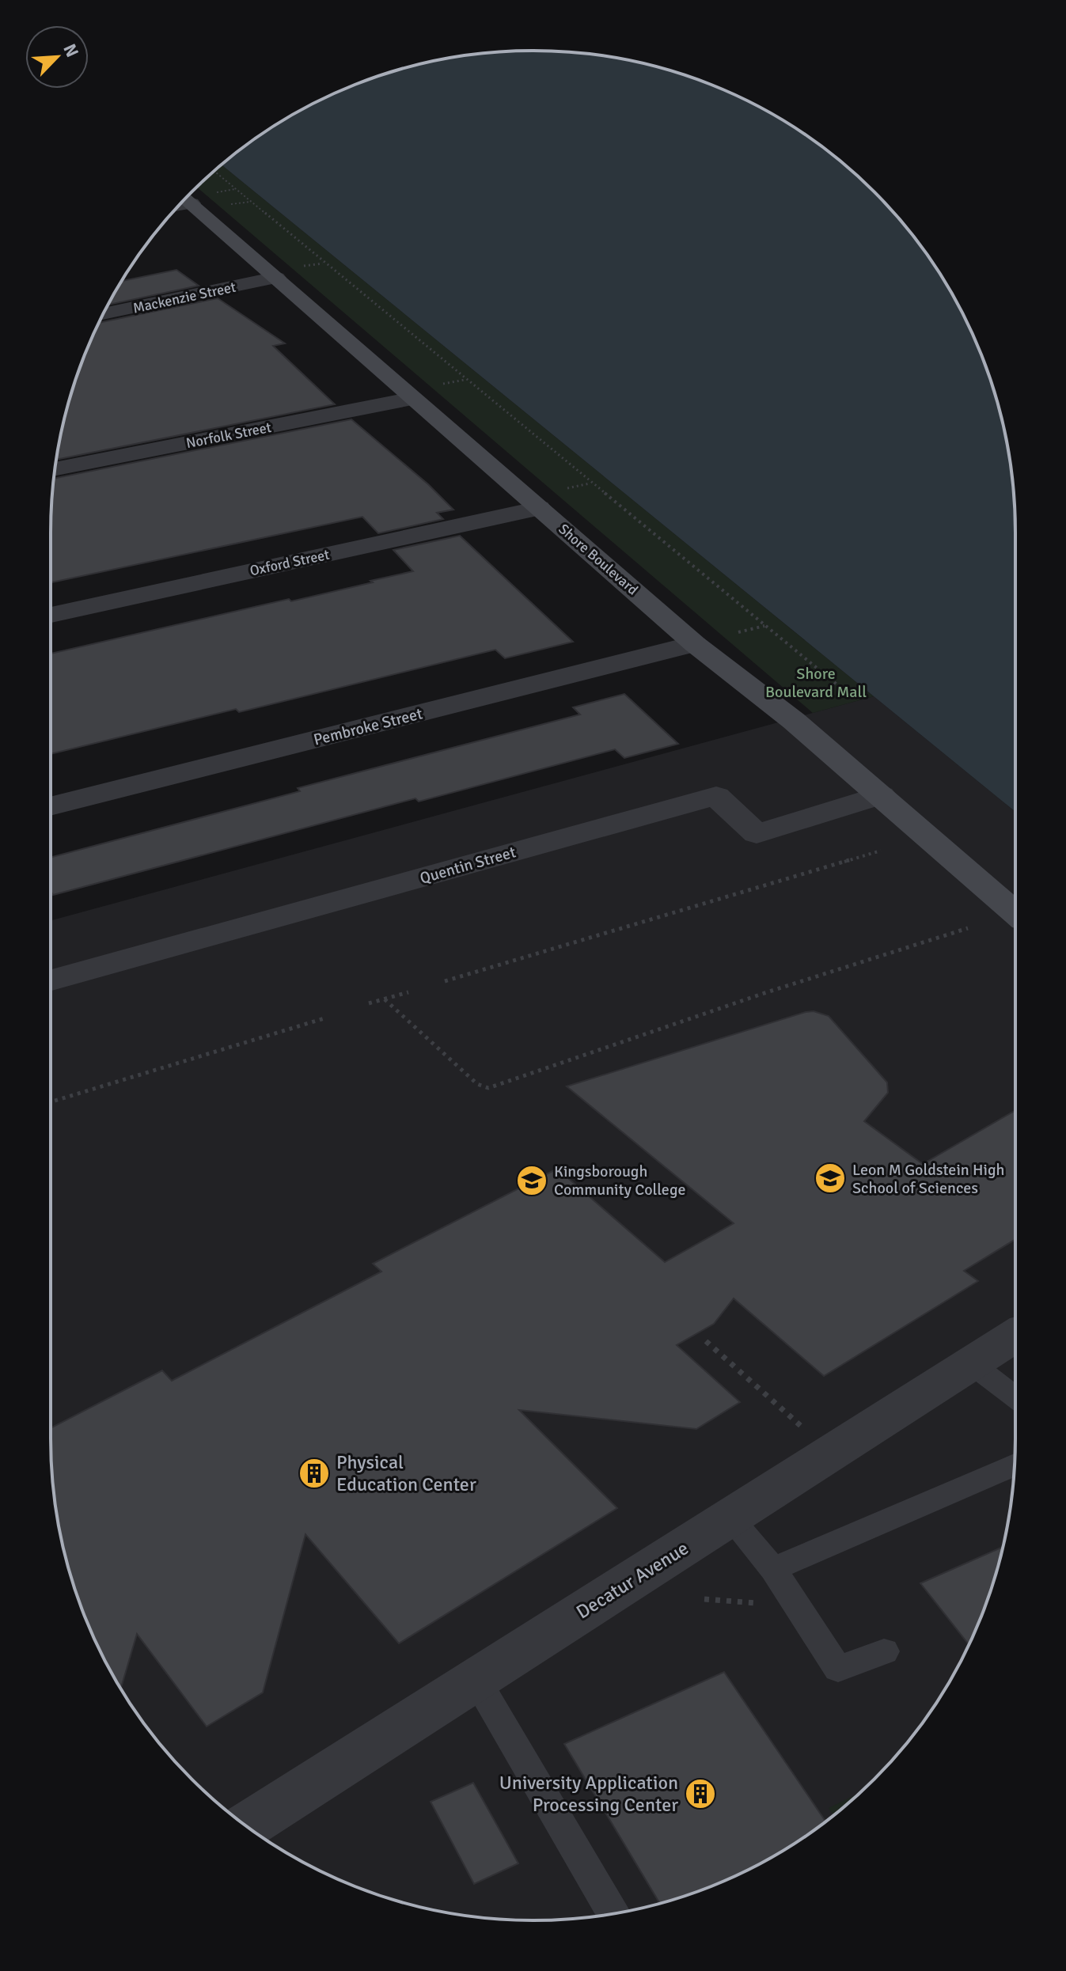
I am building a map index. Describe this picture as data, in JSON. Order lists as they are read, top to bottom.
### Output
{
  "streets": {
    "main road": ["Shore Boulevard"],
    "street": [
      "Mackenzie Street",
      "Norfolk Street",
      "Oxford Street",
      "Pembroke Street",
      "Quentin Street",
      "Decatur Avenue"
    ]
  },
  "crossings": [
    ["Mackenzie Street", "Shore Boulevard"],
    ["Norfolk Street", "Shore Boulevard"],
    ["Shore Boulevard", "Oxford Street"],
    ["Shore Boulevard", "Pembroke Street"],
    ["Shore Boulevard", "Quentin Street"]
  ],
  "parks": ["Shore Boulevard Mall"],
  "places": {
    "school or university": ["Leon M Goldstein High School of Sciences", "Kingsborough Community College"],
    "building": ["Physical Education Center", "University Application Processing Center"]
  },
  "north": "top right"
}
